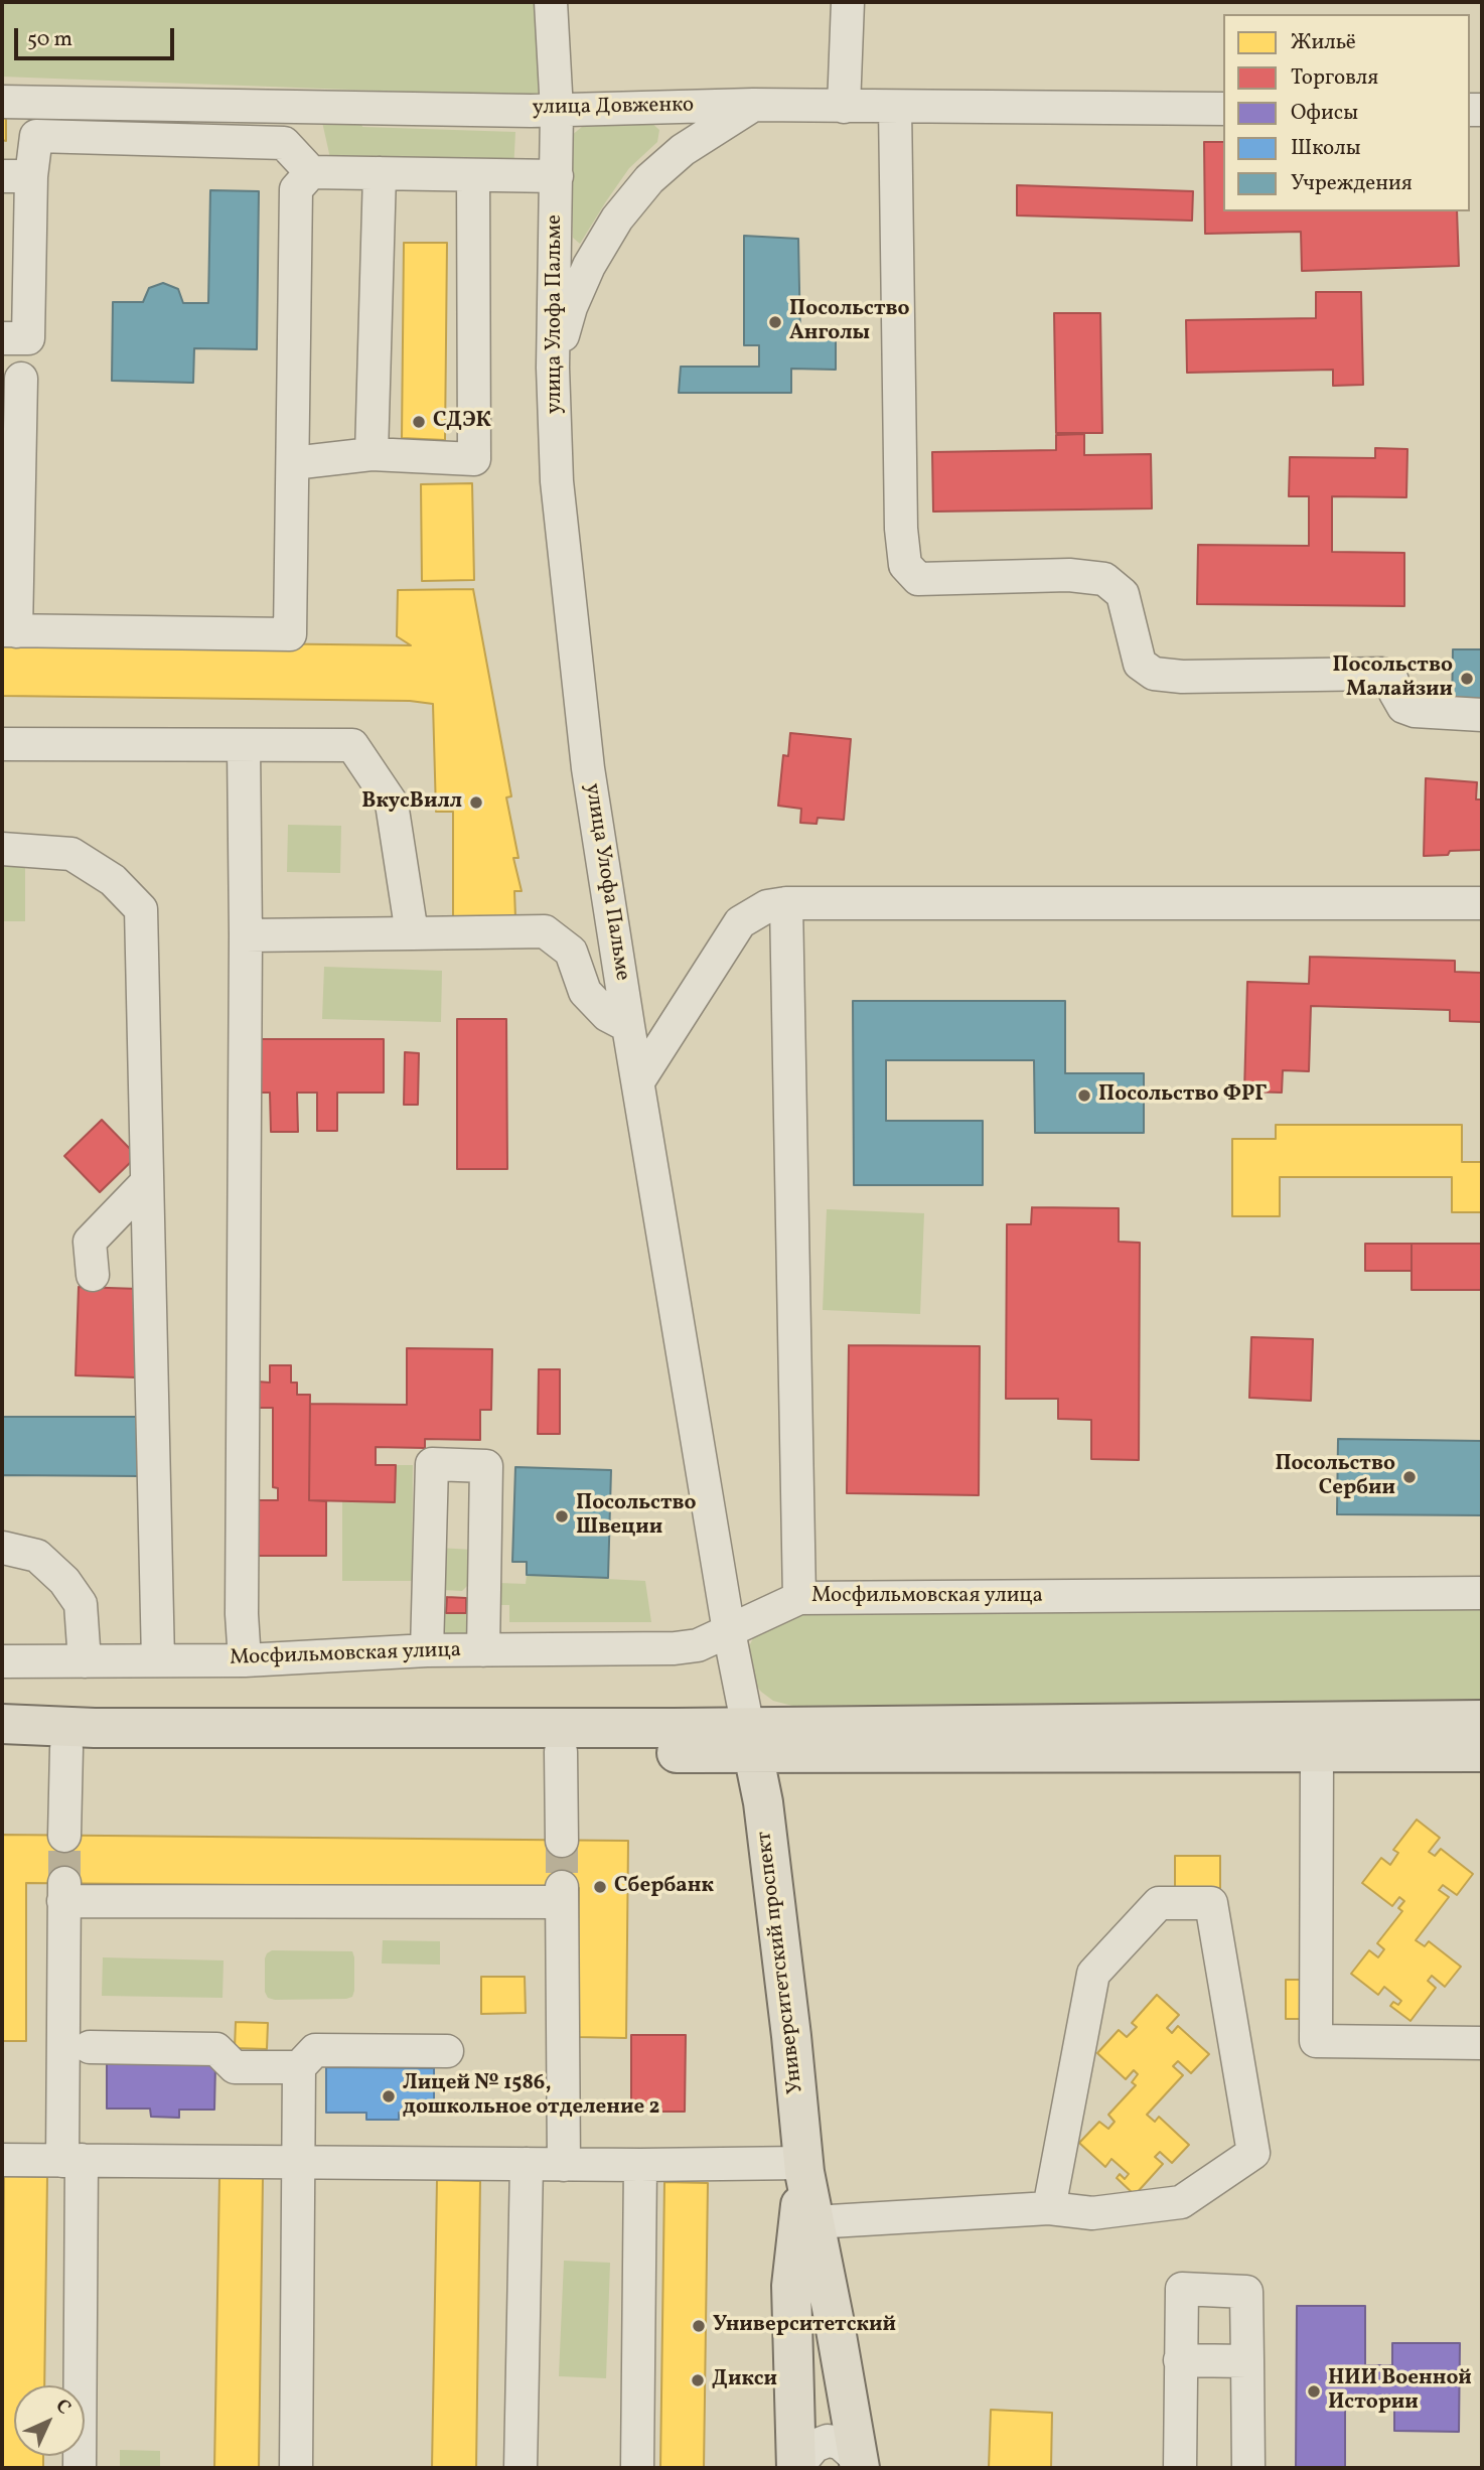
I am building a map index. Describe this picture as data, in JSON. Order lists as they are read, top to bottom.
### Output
{
  "streets": {
    "main road": ["Университетский проспект"],
    "street": ["улица Довженко", "улица Улофа Пальме", "Мосфильмовская улица"]
  },
  "crossings": [
    ["улица Довженко", "улица Улофа Пальме"],
    ["улица Улофа Пальме", "Мосфильмовская улица"],
    ["улица Улофа Пальме", "Университетский проспект"]
  ],
  "places": [
    "Посольство Анголы",
    "СДЭК",
    "Посольство Малайзии",
    "ВкусВилл",
    "Посольство ФРГ",
    "Посольство Сербии",
    "Посольство Швеции",
    "Сбербанк",
    "Лицей № 1586, дошкольное отделение 2",
    "Университетский",
    "Дикси",
    "НИИ Военной Истории"
  ],
  "legend": [
    "Жильё",
    "Торговля",
    "Офисы",
    "Школы",
    "Учреждения"
  ],
  "scale_bar": "50 m",
  "north": "top right"
}
